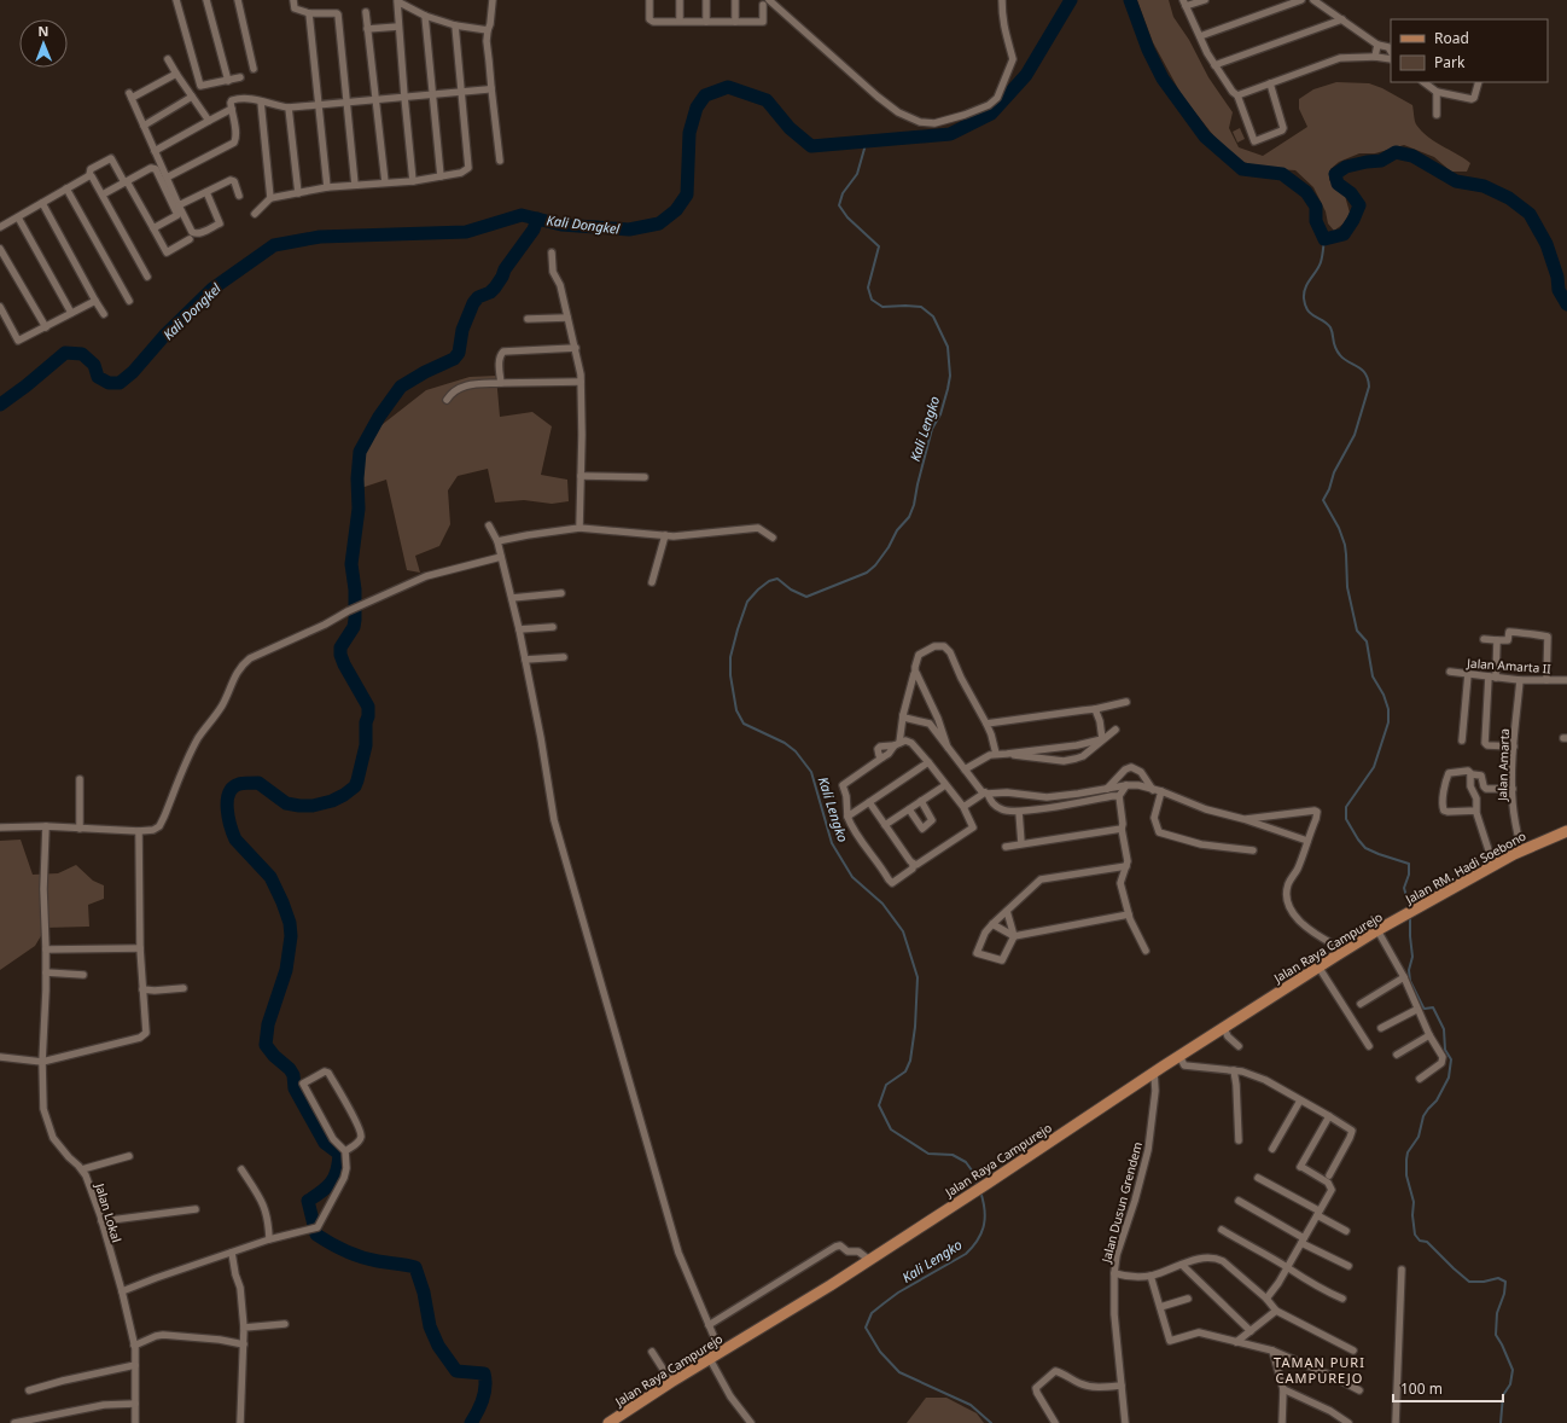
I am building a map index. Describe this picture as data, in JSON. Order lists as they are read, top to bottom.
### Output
{
  "streets": {
    "main road": ["Jalan RM. Hadi Soebono", "Jalan Raya Campurejo"],
    "street": [
      "Jalan Amarta II",
      "Jalan Amarta",
      "Jalan Dusun Grendem",
      "Jalan Lokal"
    ]
  },
  "crossings": [
    ["Jalan Amarta II", "Jalan Amarta"],
    ["Jalan Amarta", "Jalan RM. Hadi Soebono"],
    ["Jalan RM. Hadi Soebono", "Jalan Raya Campurejo"],
    ["Jalan Raya Campurejo", "Jalan Dusun Grendem"]
  ],
  "districts": ["TAMAN PURI CAMPUREJO"],
  "water": ["Kali Dongkel", "Kali Lengko"],
  "legend": ["Road", "Park"],
  "scale_bar": "100 m",
  "north": "top"
}
